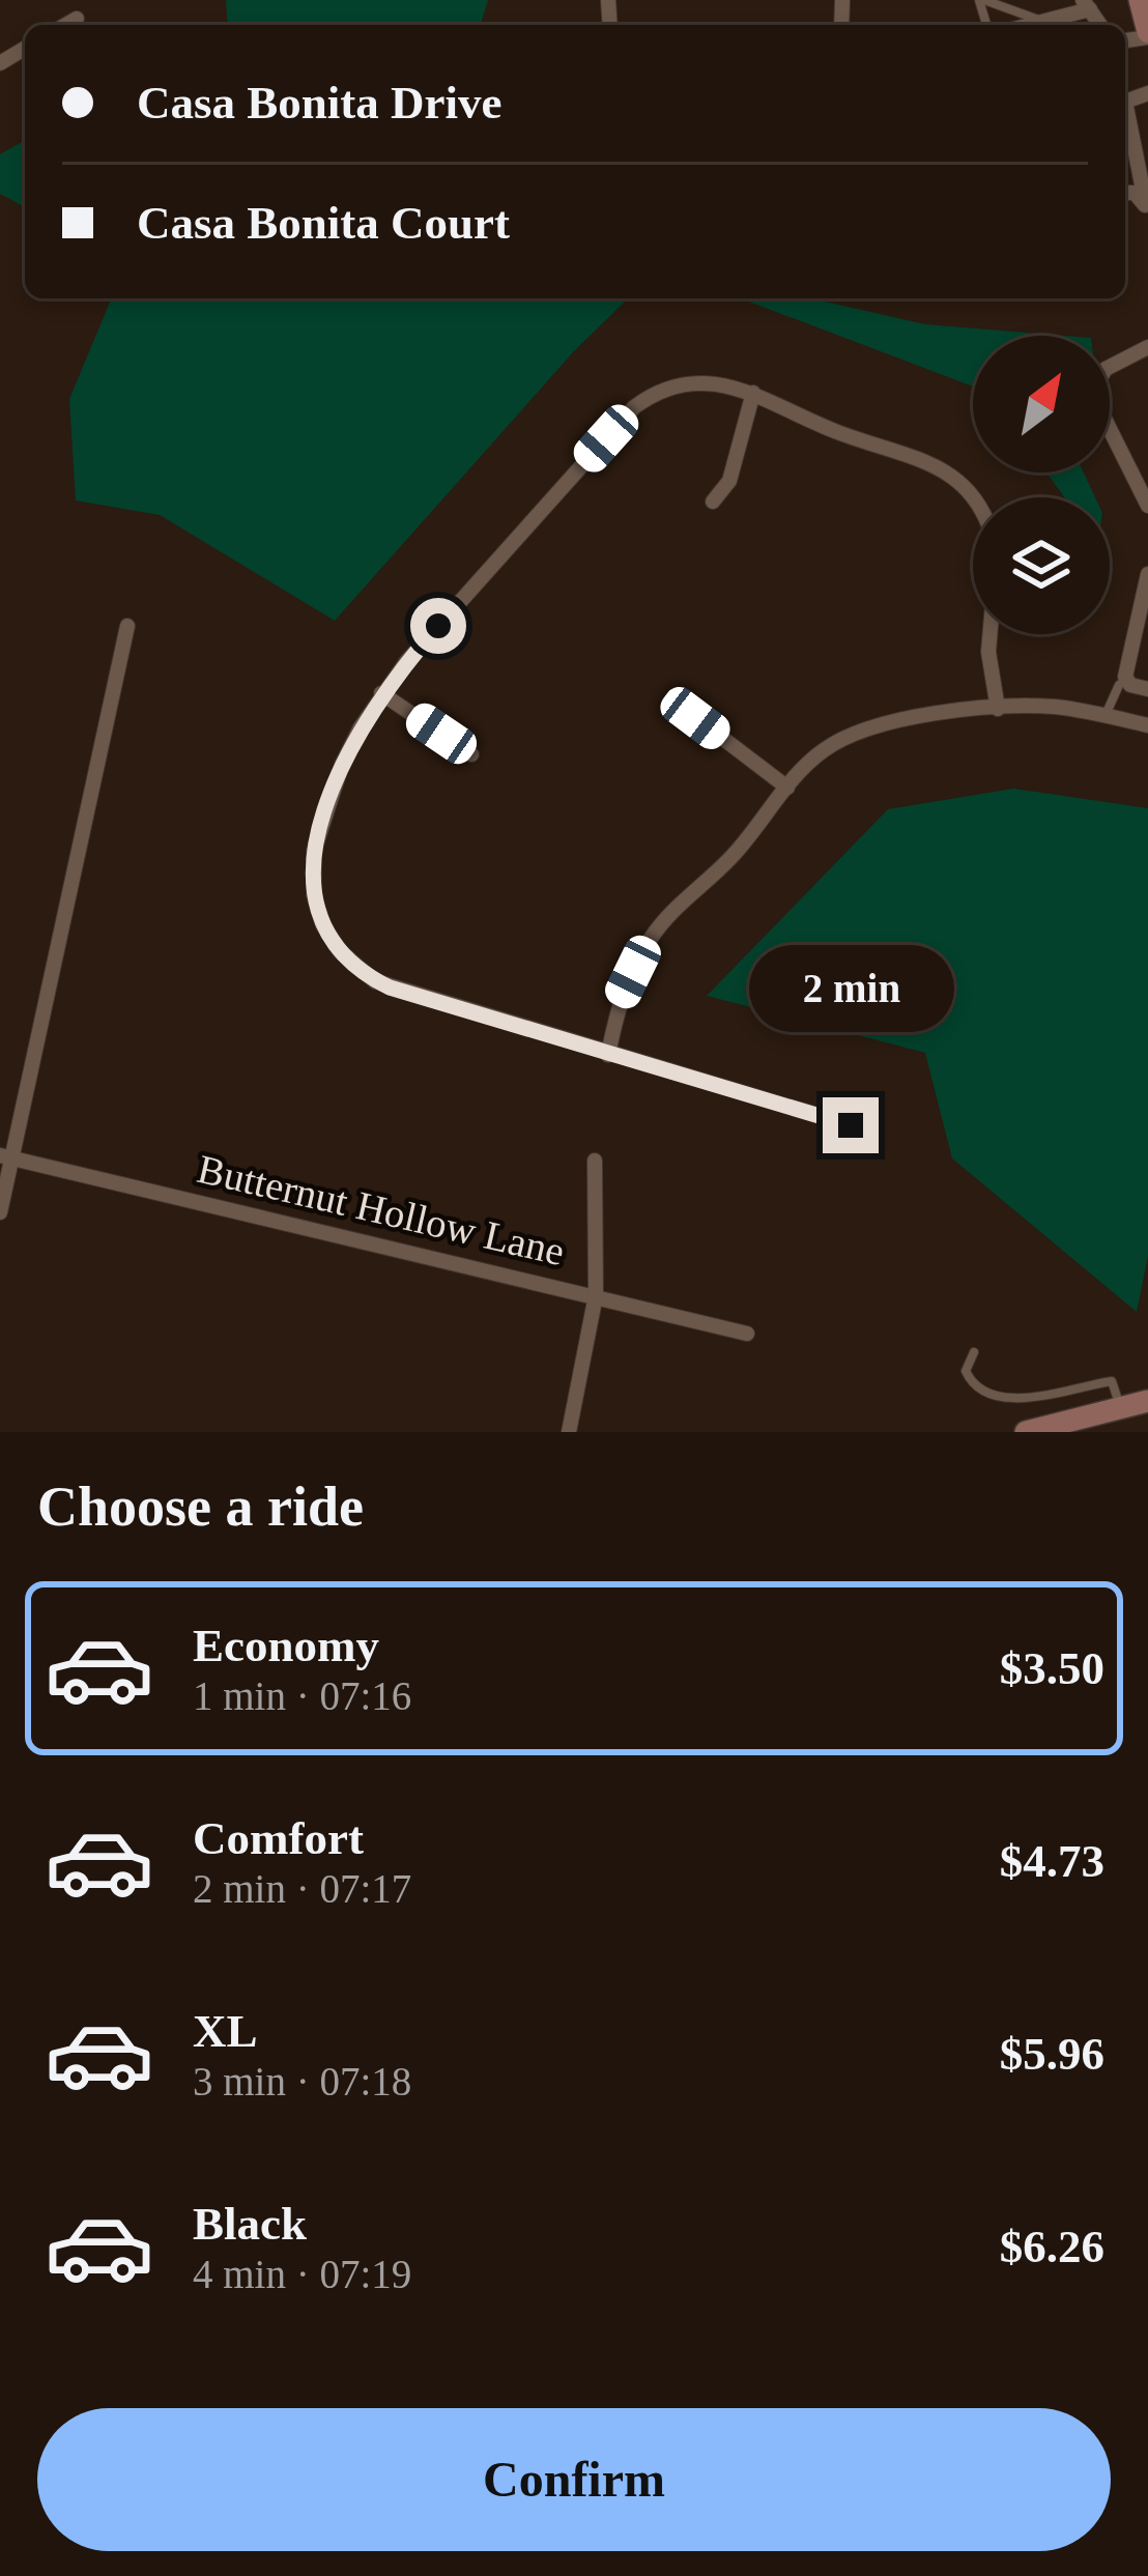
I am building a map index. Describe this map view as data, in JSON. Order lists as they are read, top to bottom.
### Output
{
  "streets": {
    "street": ["Butternut Hollow Lane"]
  },
  "north": "top right",
  "page": {
    "banner": ["Casa Bonita Drive", "Casa Bonita Court"],
    "bubble": "2 min",
    "heading": "Choose a ride",
    "list": [
      {
        "name": "Economy",
        "note": "1 min · 07:16",
        "value": "$3.50"
      },
      {
        "name": "Comfort",
        "note": "2 min · 07:17",
        "value": "$4.73"
      },
      {
        "name": "XL",
        "note": "3 min · 07:18",
        "value": "$5.96"
      },
      {
        "name": "Black",
        "note": "4 min · 07:19",
        "value": "$6.26"
      }
    ],
    "buttons": "Confirm"
  }
}
